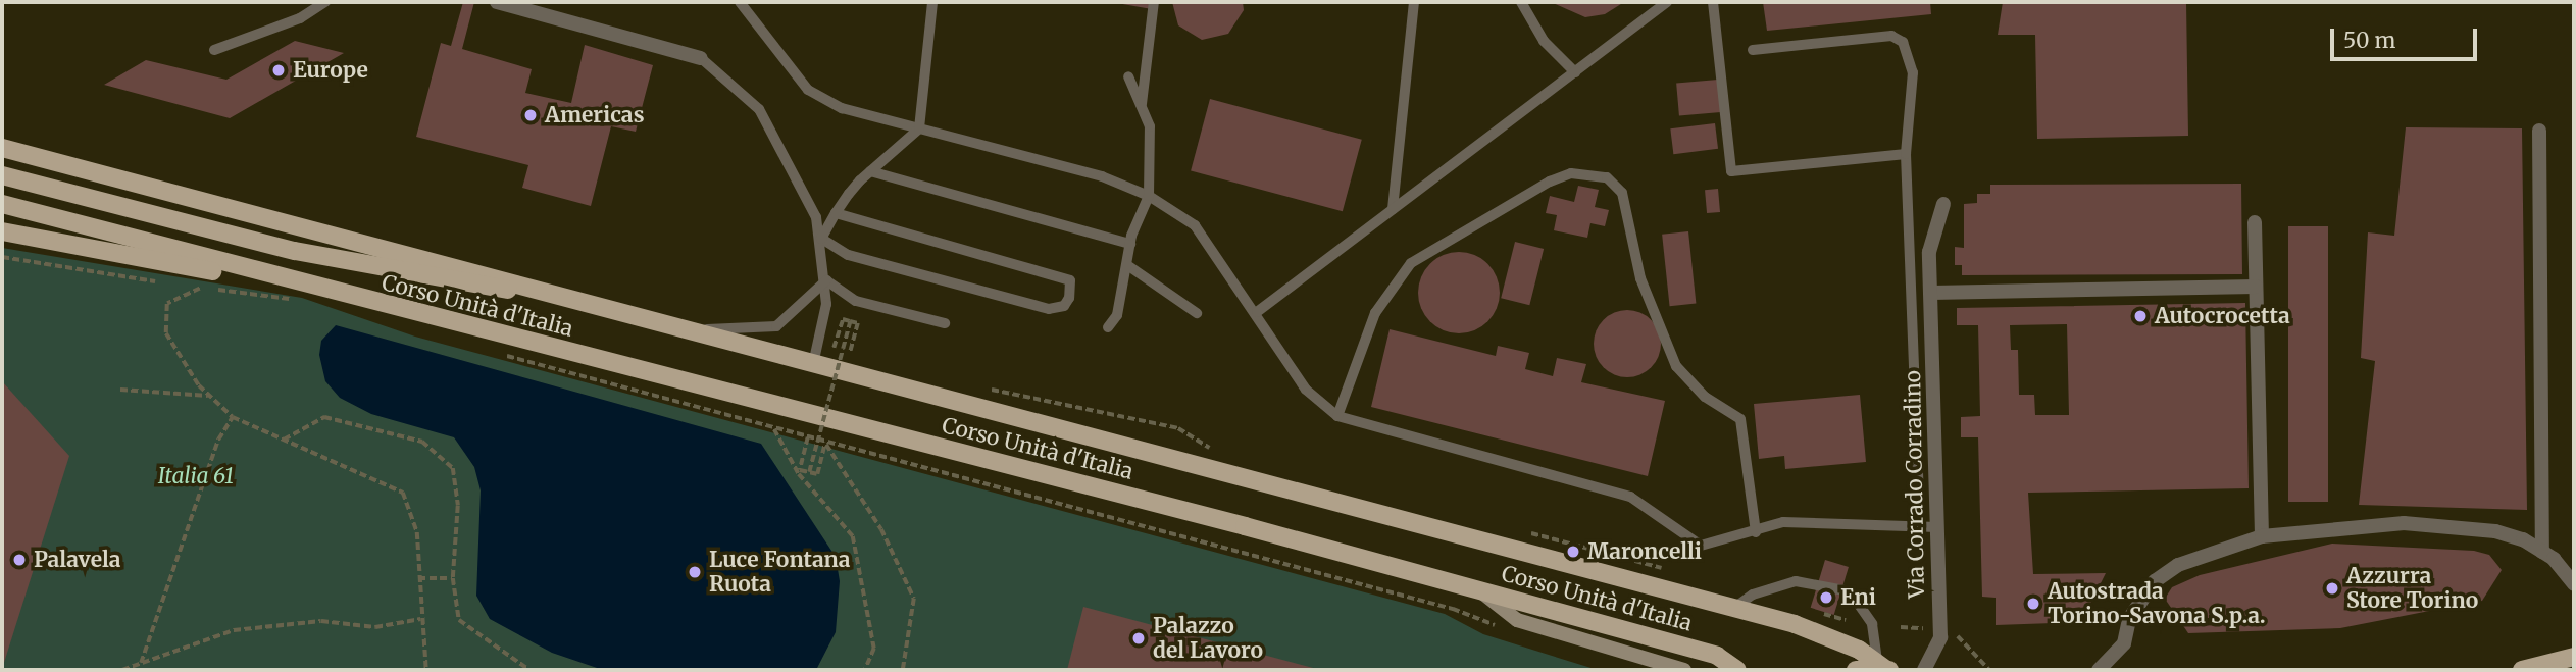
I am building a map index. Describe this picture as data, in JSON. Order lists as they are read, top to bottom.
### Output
{
  "streets": {
    "main road": ["Corso Unità d'Italia"],
    "street": ["Via Corrado Corradino"]
  },
  "parks": ["Italia 61"],
  "places": [
    "Europe",
    "Americas",
    "Autocrocetta",
    "Maroncelli",
    "Palavela",
    "Luce Fontana Ruota",
    "Azzurra Store Torino",
    "Eni",
    "Autostrada Torino-Savona S.p.a.",
    "Palazzo del Lavoro"
  ],
  "scale_bar": "50 m"
}
